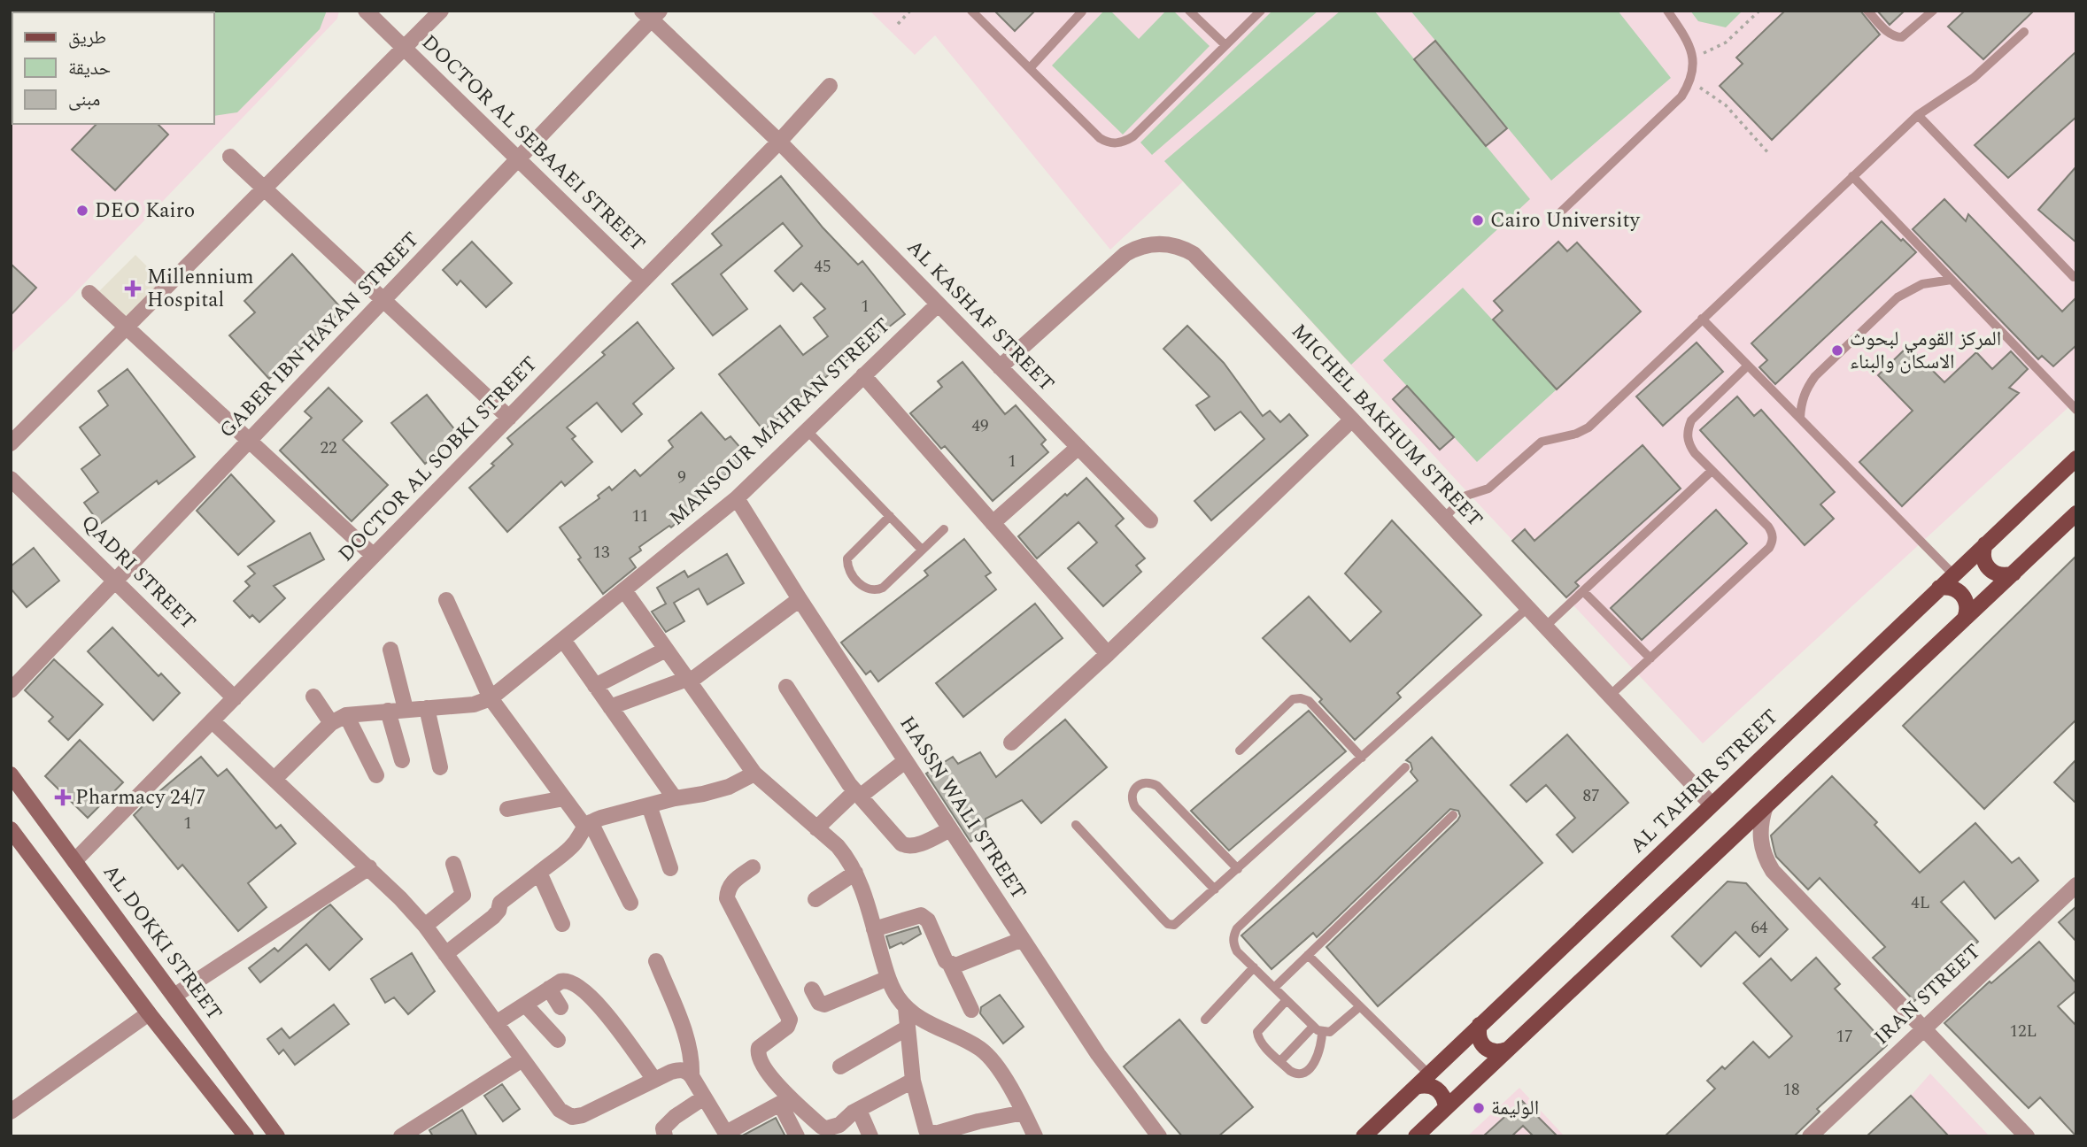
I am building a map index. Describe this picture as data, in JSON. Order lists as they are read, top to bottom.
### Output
{
  "streets": {
    "main road": ["AL TAHRIR STREET", "AL DOKKI STREET"],
    "street": [
      "DOCTOR AL SEBAAEI STREET",
      "AL KASHAF STREET",
      "GABER IBN HAYAN STREET",
      "MANSOUR MAHRAN STREET",
      "MICHEL BAKHUM STREET",
      "DOCTOR AL SOBKI STREET",
      "QADRI STREET",
      "HASSN WALI STREET",
      "IRAN STREET"
    ]
  },
  "crossings": [
    ["DOCTOR AL SEBAAEI STREET", "GABER IBN HAYAN STREET"],
    ["DOCTOR AL SEBAAEI STREET", "DOCTOR AL SOBKI STREET"],
    ["AL KASHAF STREET", "GABER IBN HAYAN STREET"],
    ["AL KASHAF STREET", "MANSOUR MAHRAN STREET"],
    ["AL KASHAF STREET", "MICHEL BAKHUM STREET"],
    ["AL KASHAF STREET", "DOCTOR AL SOBKI STREET"],
    ["GABER IBN HAYAN STREET", "QADRI STREET"],
    ["MANSOUR MAHRAN STREET", "HASSN WALI STREET"],
    ["MICHEL BAKHUM STREET", "AL TAHRIR STREET"],
    ["DOCTOR AL SOBKI STREET", "QADRI STREET"],
    ["DOCTOR AL SOBKI STREET", "AL DOKKI STREET"]
  ],
  "places": {
    "other": [
      "DEO Kairo",
      "Cairo University",
      "المركز القومي لبحوث الاسكان والبناء",
      "الوليمة"
    ],
    "health": ["Millennium Hospital", "Pharmacy 24/7"]
  },
  "house_numbers": [
    "45",
    "1",
    "49",
    "22",
    "1",
    "9",
    "11",
    "13",
    "87",
    "1",
    "4L",
    "64",
    "12L",
    "17",
    "18"
  ],
  "legend": ["طريق", "حديقة", "مبنى"]
}
